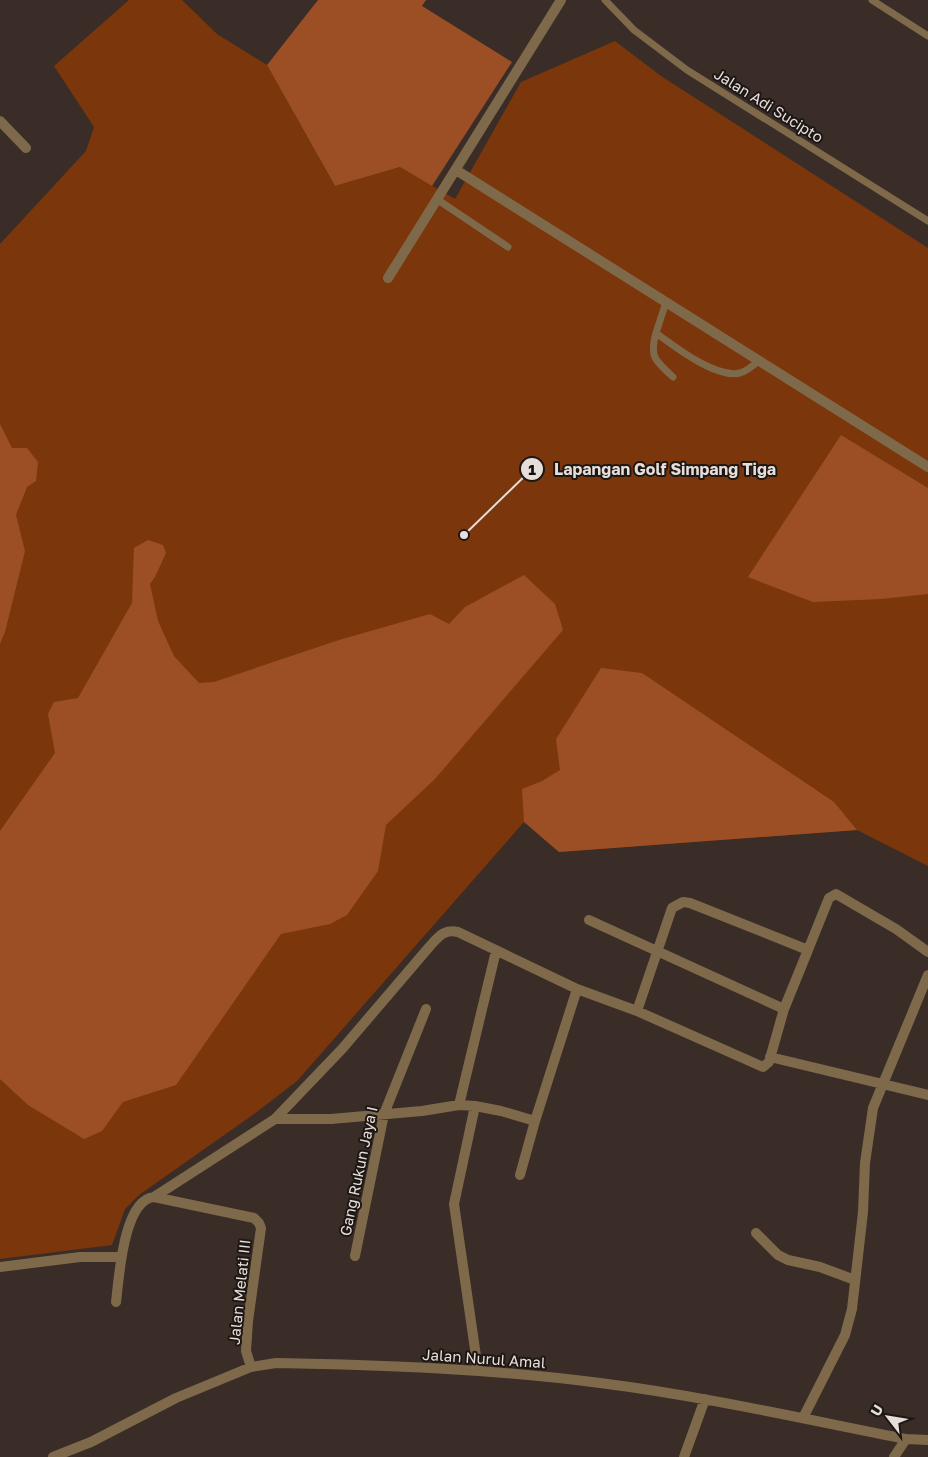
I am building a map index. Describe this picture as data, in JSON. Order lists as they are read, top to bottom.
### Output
{
  "streets": {
    "street": ["Gang Rukun Jaya I", "Jalan Melati III", "Jalan Nurul Amal"],
    "lane": ["Jalan Adi Sucipto"]
  },
  "crossings": [
    ["Jalan Melati III", "Jalan Nurul Amal"]
  ],
  "places": ["Lapangan Golf Simpang Tiga"],
  "north": "top left"
}
